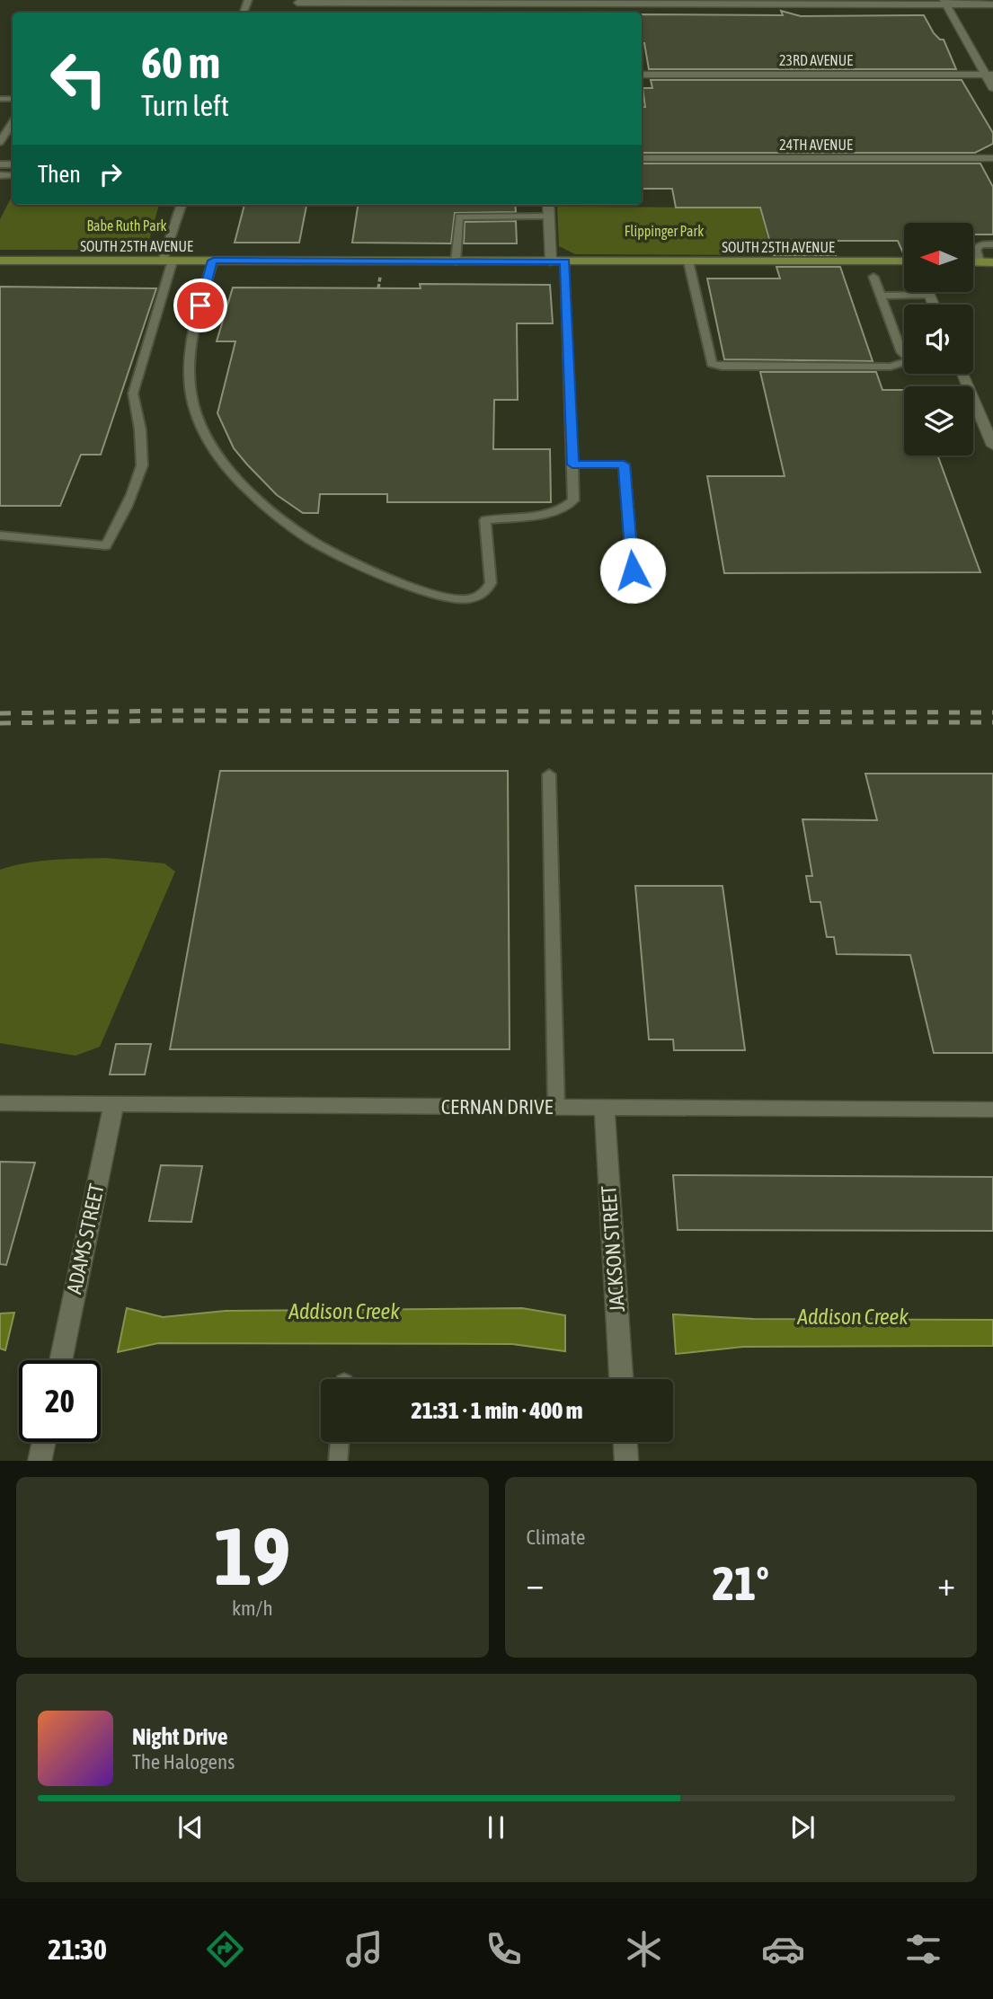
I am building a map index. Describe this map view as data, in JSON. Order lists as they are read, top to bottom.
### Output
{
  "streets": {
    "main road": ["SOUTH 25TH AVENUE"],
    "street": [
      "23RD AVENUE",
      "24TH AVENUE",
      "CERNAN DRIVE",
      "ADAMS STREET",
      "JACKSON STREET"
    ]
  },
  "crossings": [
    ["CERNAN DRIVE", "ADAMS STREET"],
    ["CERNAN DRIVE", "JACKSON STREET"]
  ],
  "water": ["Addison Creek"],
  "parks": ["Babe Ruth Park", "Flippinger Park"],
  "north": "left",
  "page": {
    "turn": ["60 m", "Turn left"],
    "then": "Then",
    "limit": "20",
    "trip": "21:31 · 1 min · 400 m",
    "tile": [
      ["19", "km/h"],
      "Climate"
    ],
    "heat": ["−", "21°", "+"],
    "song": ["Night Drive", "The Halogens"],
    "tabs": "21:30"
  }
}
